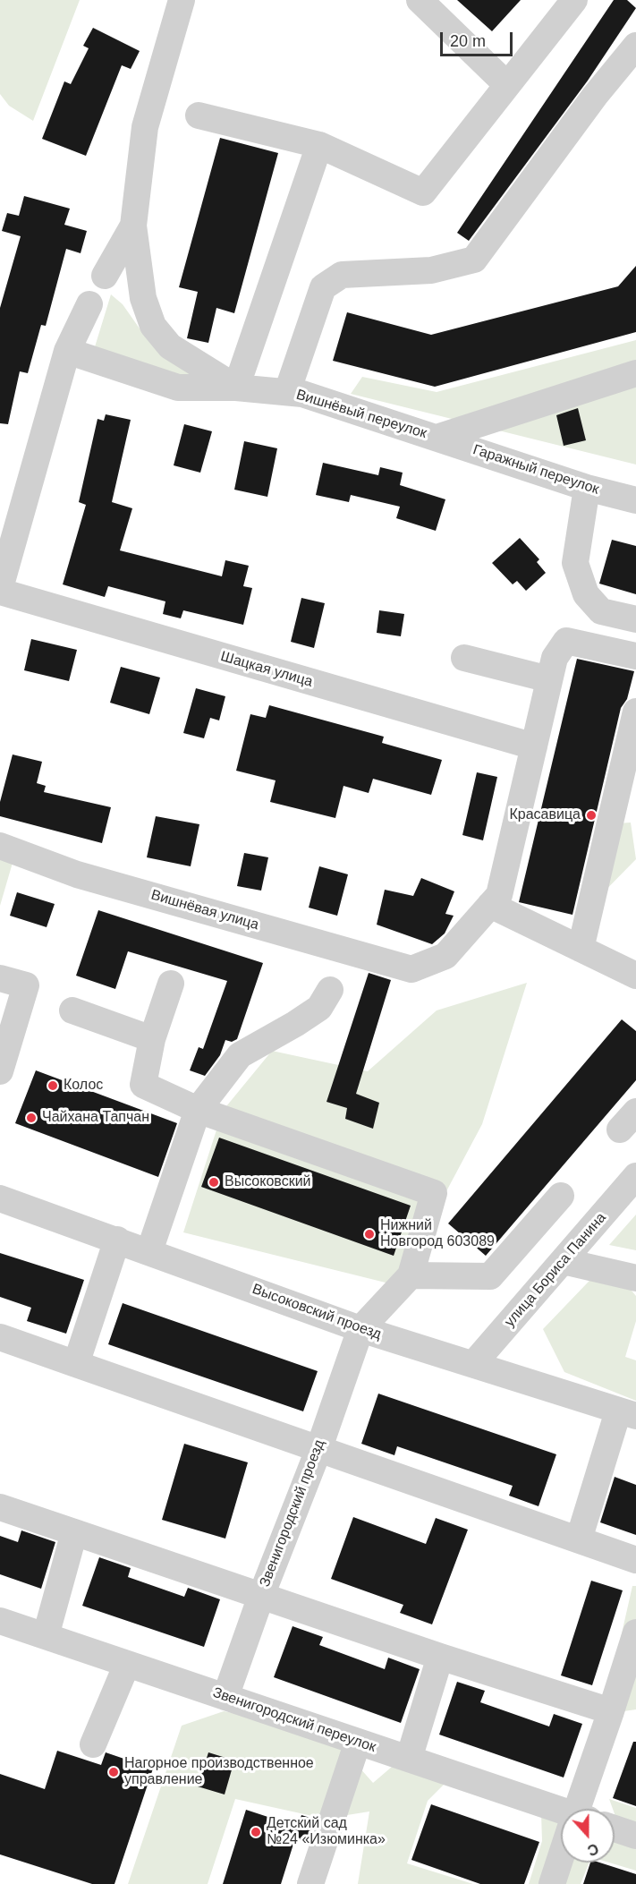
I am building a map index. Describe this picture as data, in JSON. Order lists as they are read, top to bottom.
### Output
{
  "streets": {
    "street": [
      "Вишнёвый переулок",
      "Гаражный переулок",
      "Шацкая улица",
      "Вишнёвая улица",
      "улица Бориса Панина",
      "Высоковский проезд",
      "Звенигородский проезд",
      "Звенигородский переулок"
    ]
  },
  "crossings": [
    ["Вишнёвый переулок", "Гаражный переулок"],
    ["улица Бориса Панина", "Высоковский проезд"],
    ["Высоковский проезд", "Звенигородский проезд"],
    ["Звенигородский проезд", "Звенигородский переулок"]
  ],
  "places": [
    "Красавица",
    "Колос",
    "Чайхана Тапчан",
    "Высоковский",
    "Нижний Новгород 603089",
    "Нагорное производственное управление",
    "Детский сад №24 «Изюминка»"
  ],
  "scale_bar": "20 m",
  "north": "bottom"
}
